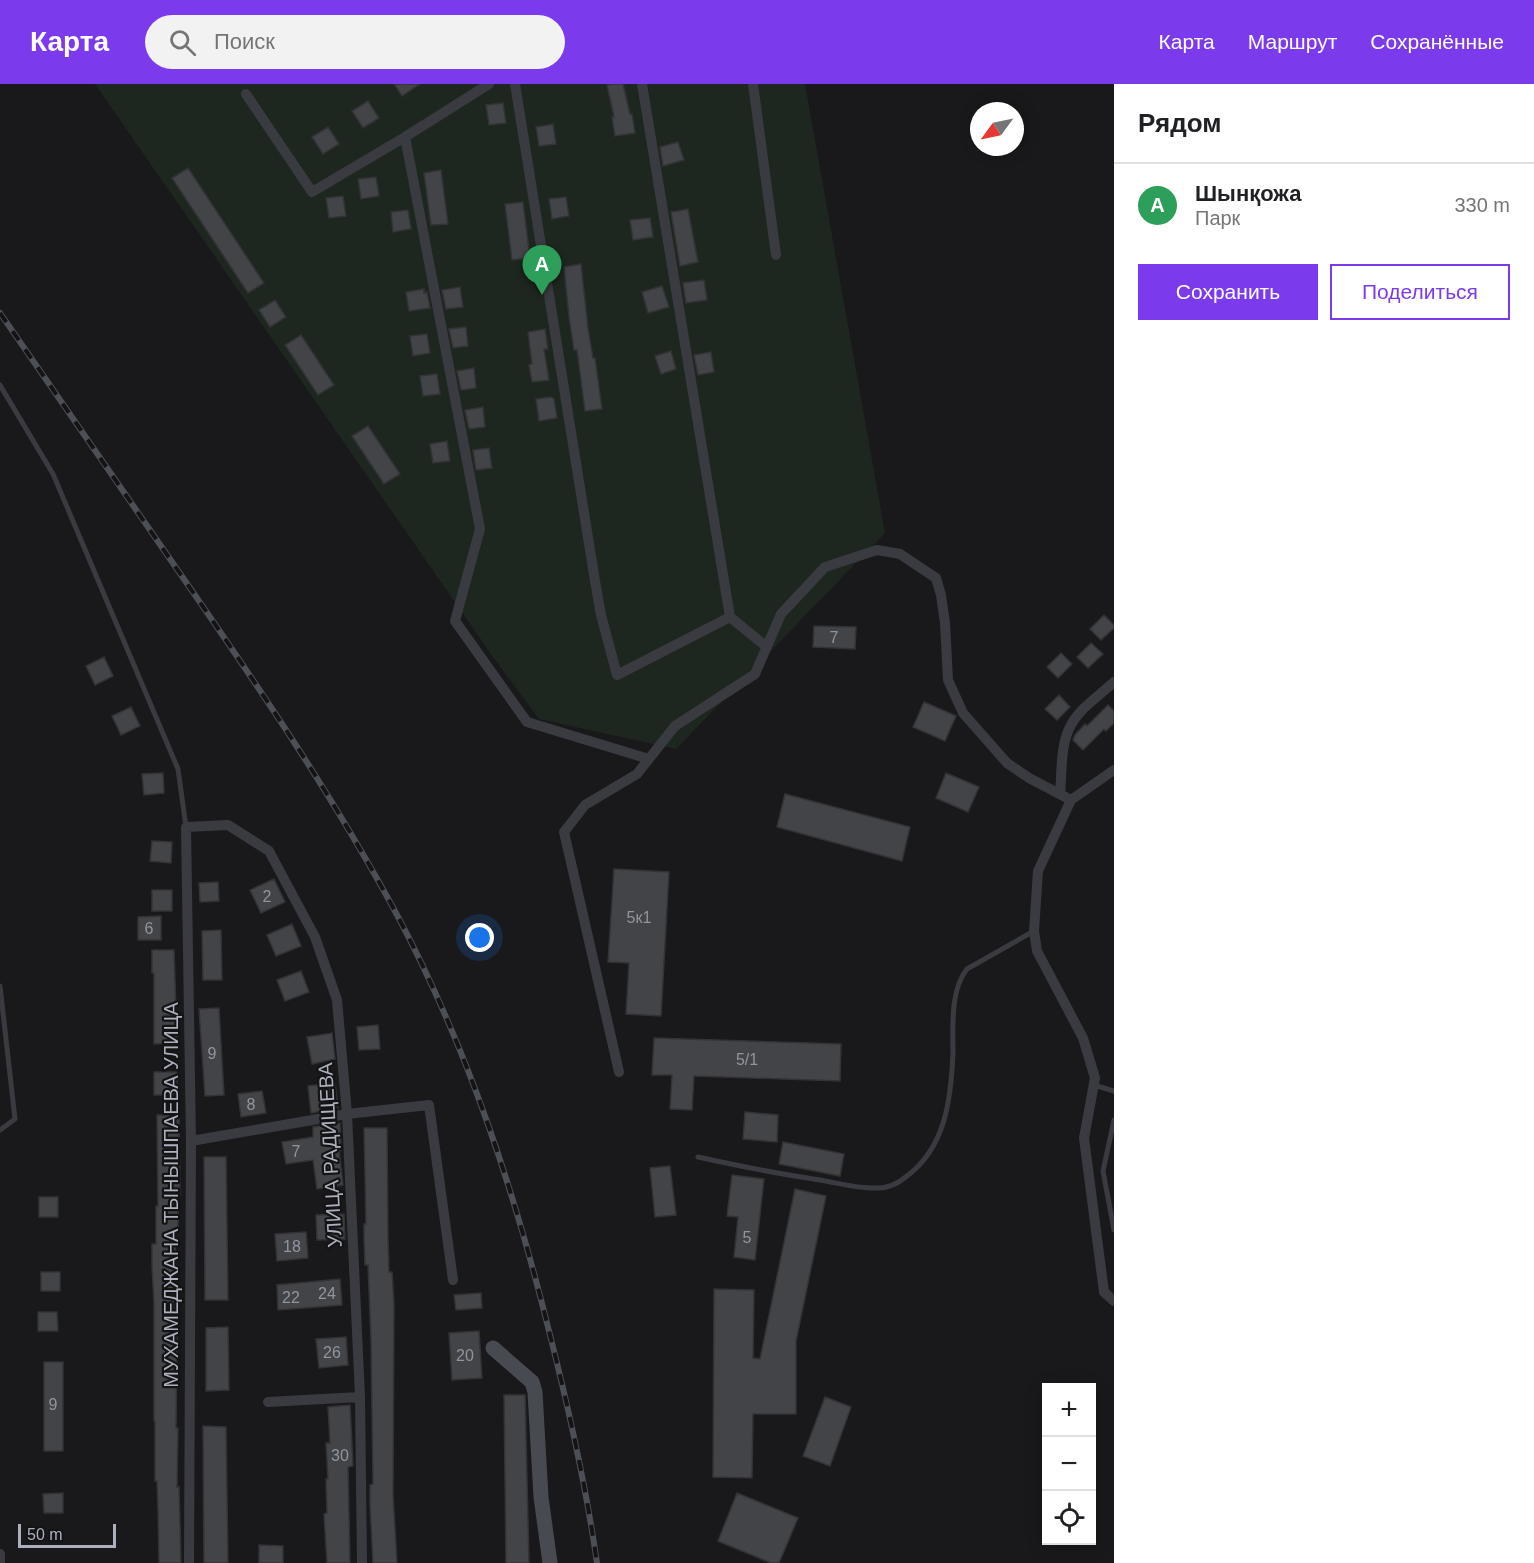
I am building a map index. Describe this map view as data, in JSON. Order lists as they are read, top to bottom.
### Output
{
  "streets": {
    "street": ["УЛИЦА РАДИЩЕВА", "МУХАМЕДЖАНА ТЫНЫШПАЕВА УЛИЦА"]
  },
  "crossings": [
    ["УЛИЦА РАДИЩЕВА", "МУХАМЕДЖАНА ТЫНЫШПАЕВА УЛИЦА"]
  ],
  "house_numbers": [
    "7",
    "2",
    "5к1",
    "6",
    "9",
    "5/1",
    "8",
    "7",
    "5",
    "18",
    "24",
    "22",
    "26",
    "20",
    "9",
    "30"
  ],
  "scale_bar": "50 m",
  "north": "bottom left",
  "page": {
    "header": "Карта",
    "search": "Поиск",
    "nav": ["Карта", "Маршрут", "Сохранённые"],
    "heading": "Рядом",
    "list": [
      {
        "mark": "A",
        "name": "Шынқожа",
        "note": "Парк",
        "value": "330 m"
      }
    ],
    "pins": "A",
    "buttons": ["Сохранить", "Поделиться"],
    "map_buttons": ["+", "−"],
    "scale": "50 m"
  }
}
